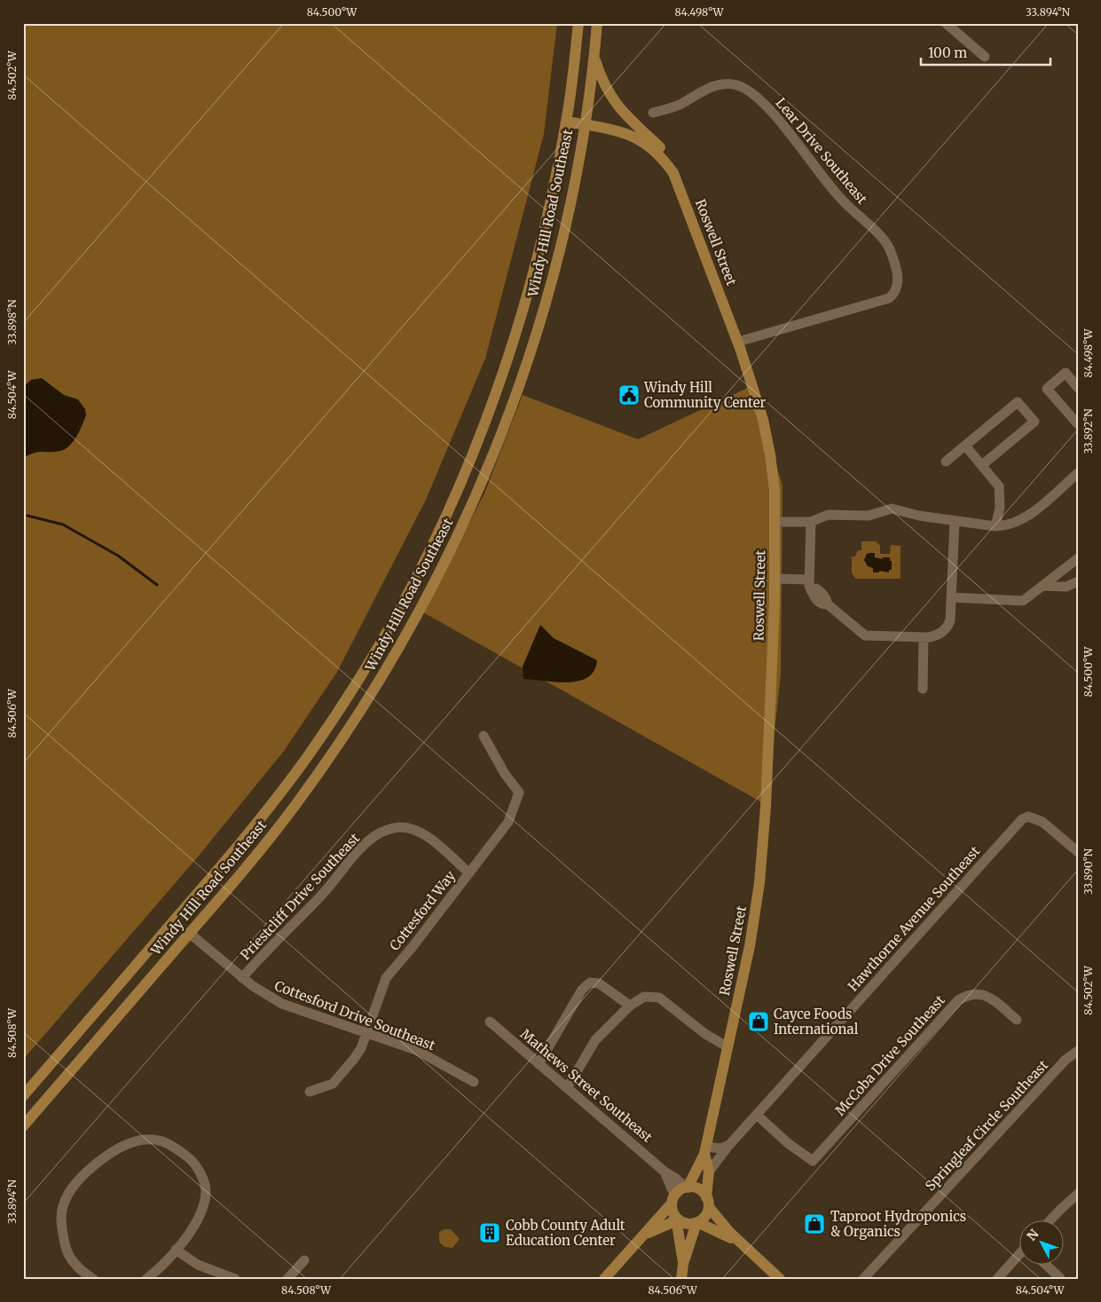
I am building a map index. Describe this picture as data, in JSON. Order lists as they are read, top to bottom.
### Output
{
  "streets": {
    "main road": ["Windy Hill Road Southeast", "Roswell Street"],
    "street": [
      "Lear Drive Southeast",
      "Priestcliff Drive Southeast",
      "Cottesford Way",
      "Hawthorne Avenue Southeast",
      "Cottesford Drive Southeast",
      "McCoba Drive Southeast",
      "Mathews Street Southeast",
      "Springleaf Circle Southeast"
    ]
  },
  "crossings": [
    ["Lear Drive Southeast", "Roswell Street"],
    ["Windy Hill Road Southeast", "Roswell Street"],
    ["Windy Hill Road Southeast", "Cottesford Drive Southeast"],
    ["Roswell Street", "Hawthorne Avenue Southeast"],
    ["Roswell Street", "Mathews Street Southeast"],
    ["Priestcliff Drive Southeast", "Cottesford Way"],
    ["Priestcliff Drive Southeast", "Cottesford Drive Southeast"],
    ["Cottesford Way", "Cottesford Drive Southeast"],
    ["Hawthorne Avenue Southeast", "McCoba Drive Southeast"]
  ],
  "places": {
    "public building": ["Windy Hill Community Center"],
    "shop": ["Cayce Foods International", "Taproot Hydroponics & Organics"],
    "building": ["Cobb County Adult Education Center"]
  },
  "scale_bar": "100 m",
  "north": "top left",
  "coordinates": [
    "84.500°W",
    "84.498°W",
    "33.894°N",
    "84.502°W",
    "33.898°N",
    "84.504°W",
    "33.892°N",
    "84.506°W",
    "33.890°N",
    "84.508°W"
  ]
}
